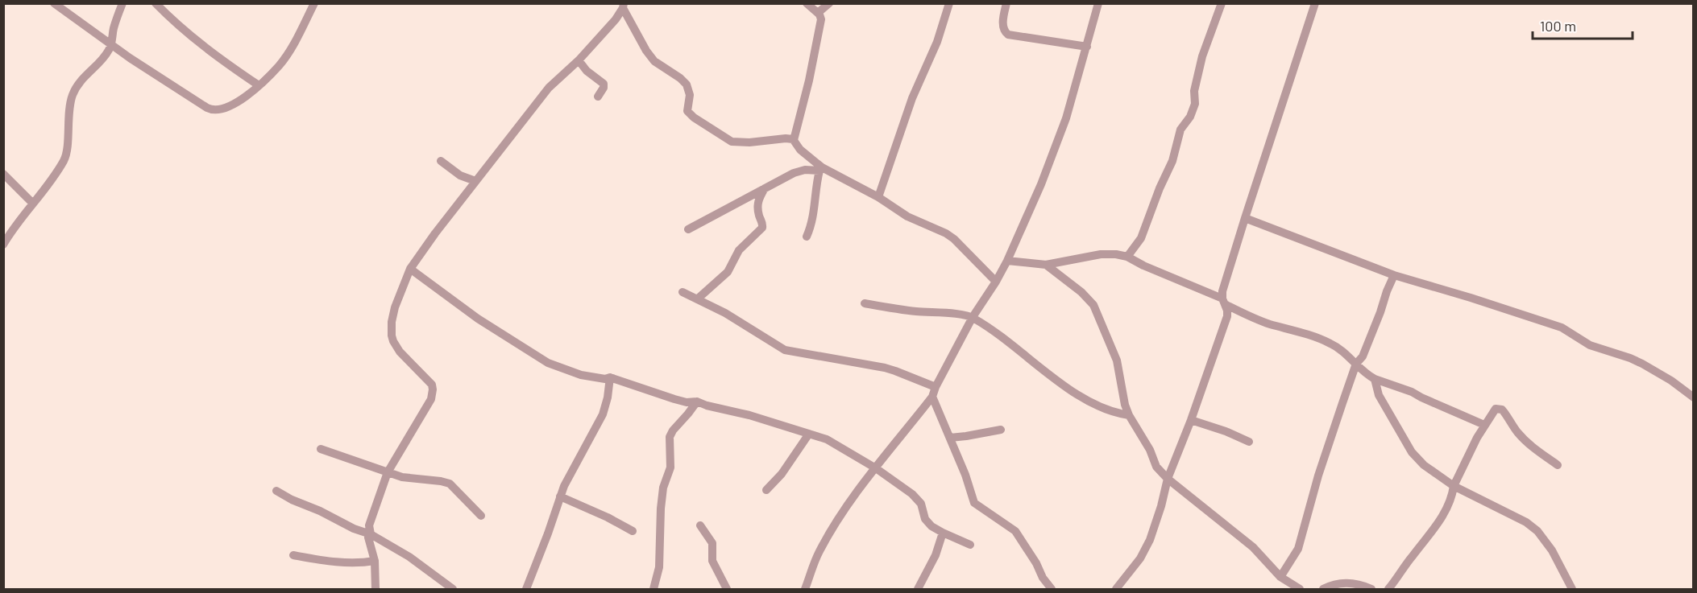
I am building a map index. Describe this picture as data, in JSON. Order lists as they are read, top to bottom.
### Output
{
  "scale_bar": "100 m"
}
